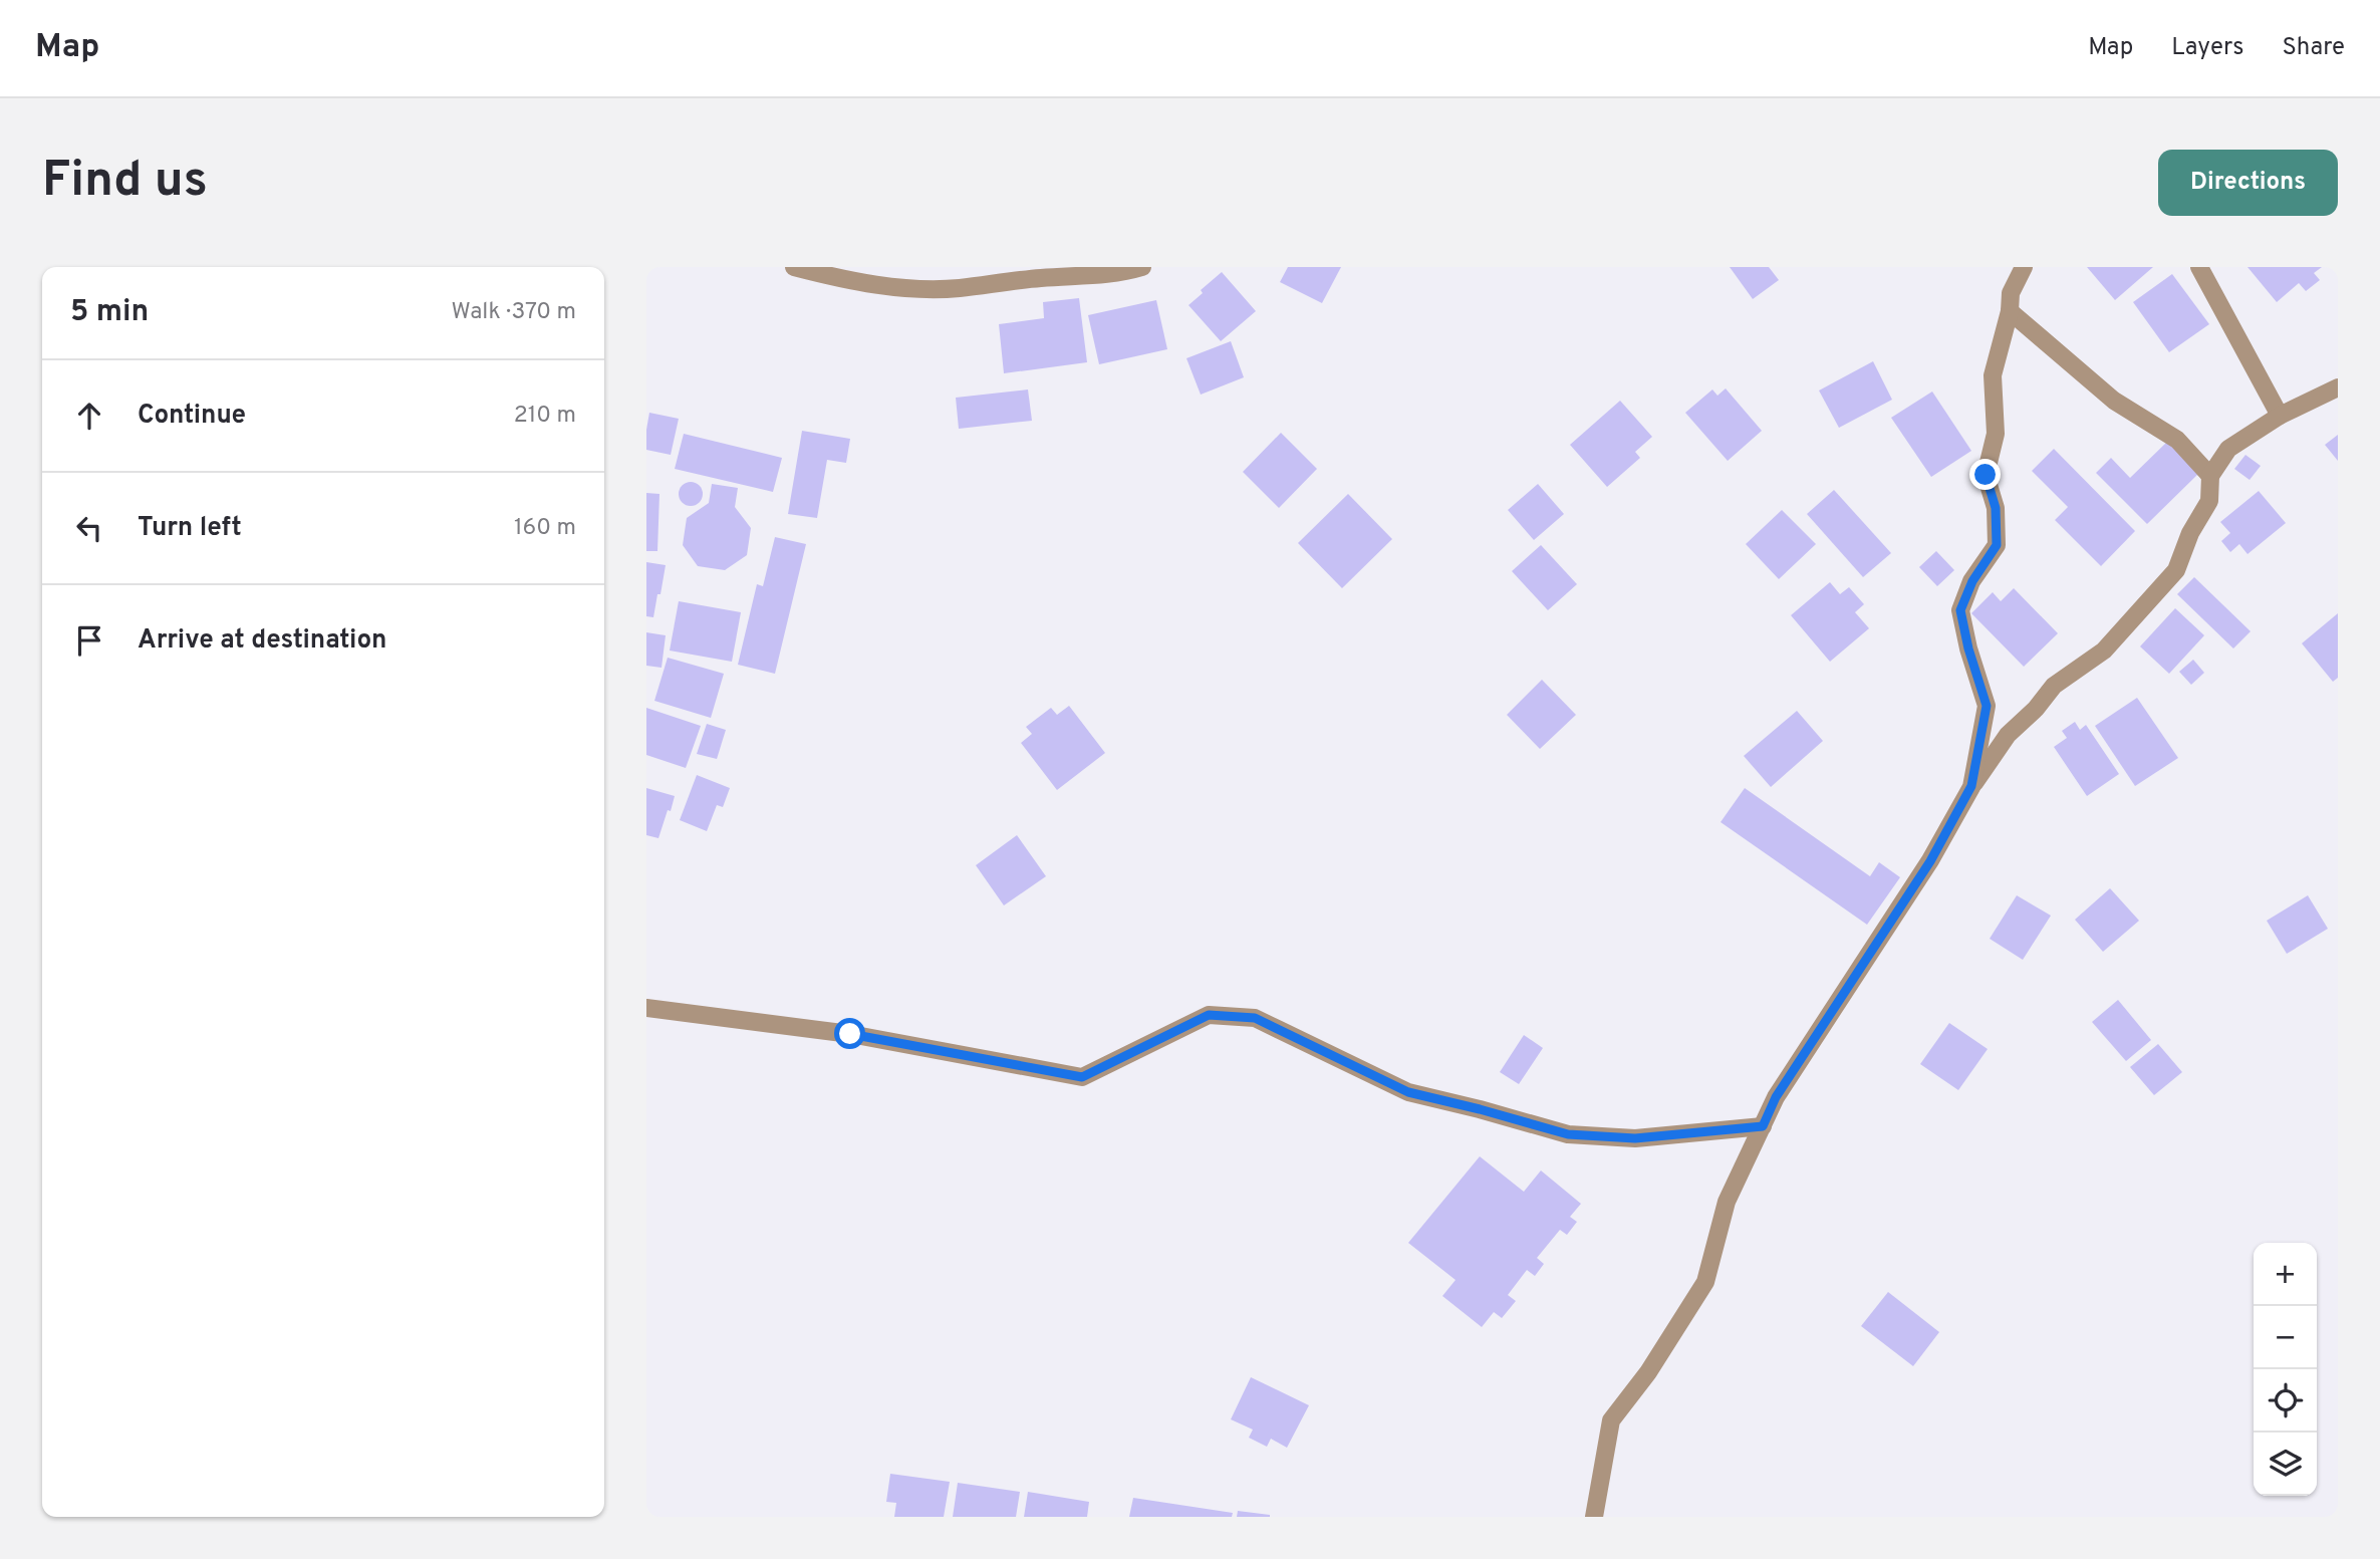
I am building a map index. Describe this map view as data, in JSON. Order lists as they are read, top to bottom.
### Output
{
  "page": {
    "header": "Map",
    "nav": ["Map", "Layers", "Share"],
    "buttons": "Directions",
    "title": "Find us",
    "heading": ["5 min", "Walk · 370 m"],
    "list": [
      ["Continue", "210 m"],
      ["Turn left", "160 m"],
      "Arrive at destination"
    ],
    "map_buttons": ["+", "−"]
  }
}
